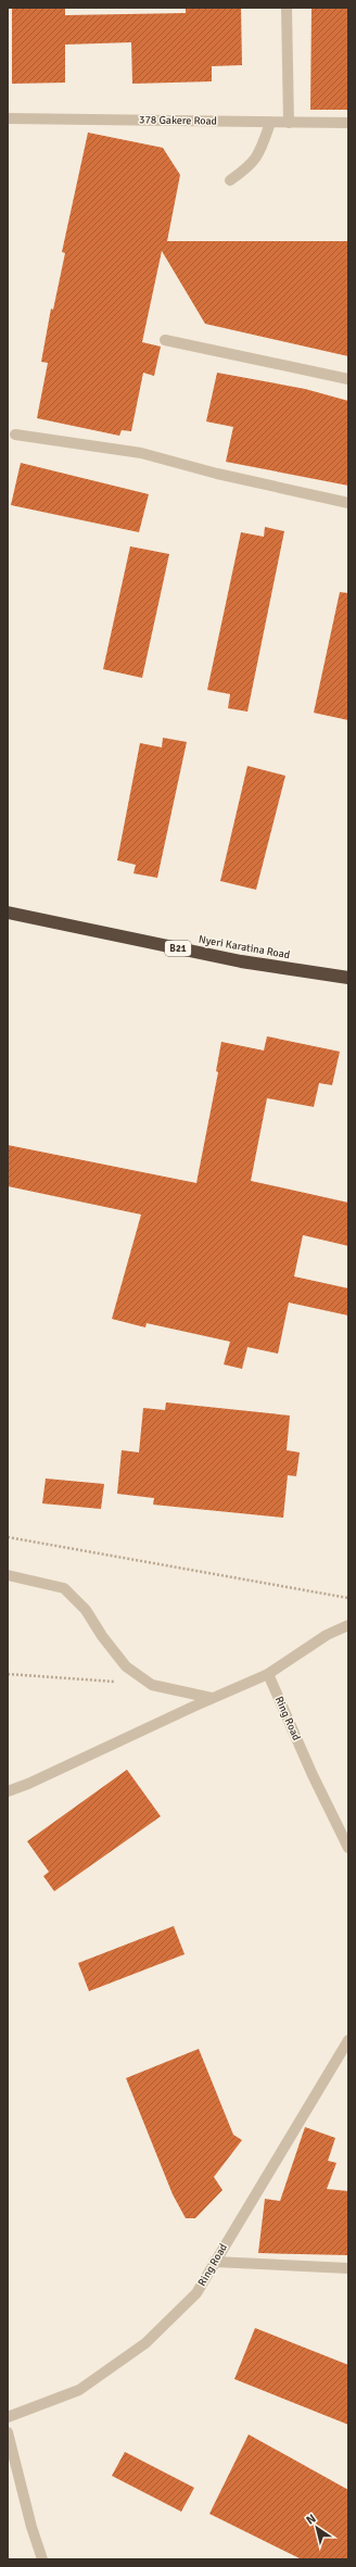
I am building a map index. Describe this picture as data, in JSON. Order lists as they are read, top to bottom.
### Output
{
  "streets": {
    "highway": ["Nyeri Karatina Road", "B21"],
    "street": ["378 Gakere Road", "Ring Road"]
  },
  "north": "top left"
}
